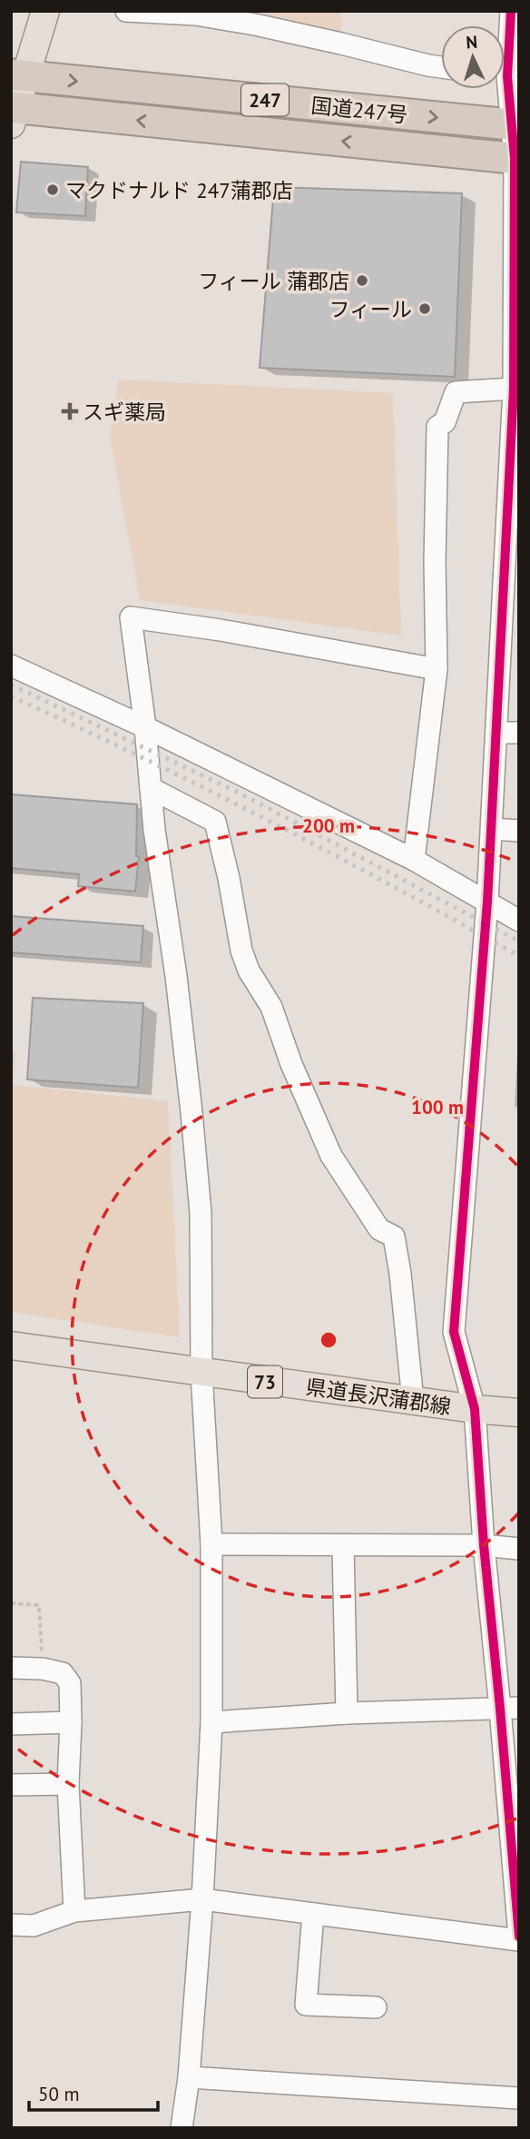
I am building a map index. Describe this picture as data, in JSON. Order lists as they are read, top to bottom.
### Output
{
  "streets": {
    "highway": ["247", "国道247号"],
    "main road": ["73", "県道長沢蒲郡線"]
  },
  "places": {
    "other": ["マクドナルド 247蒲郡店", "フィール 蒲郡店", "フィール"],
    "health": ["スギ薬局"]
  },
  "scale_bar": "50 m",
  "north": "top",
  "rings": ["200 m", "100 m"]
}
